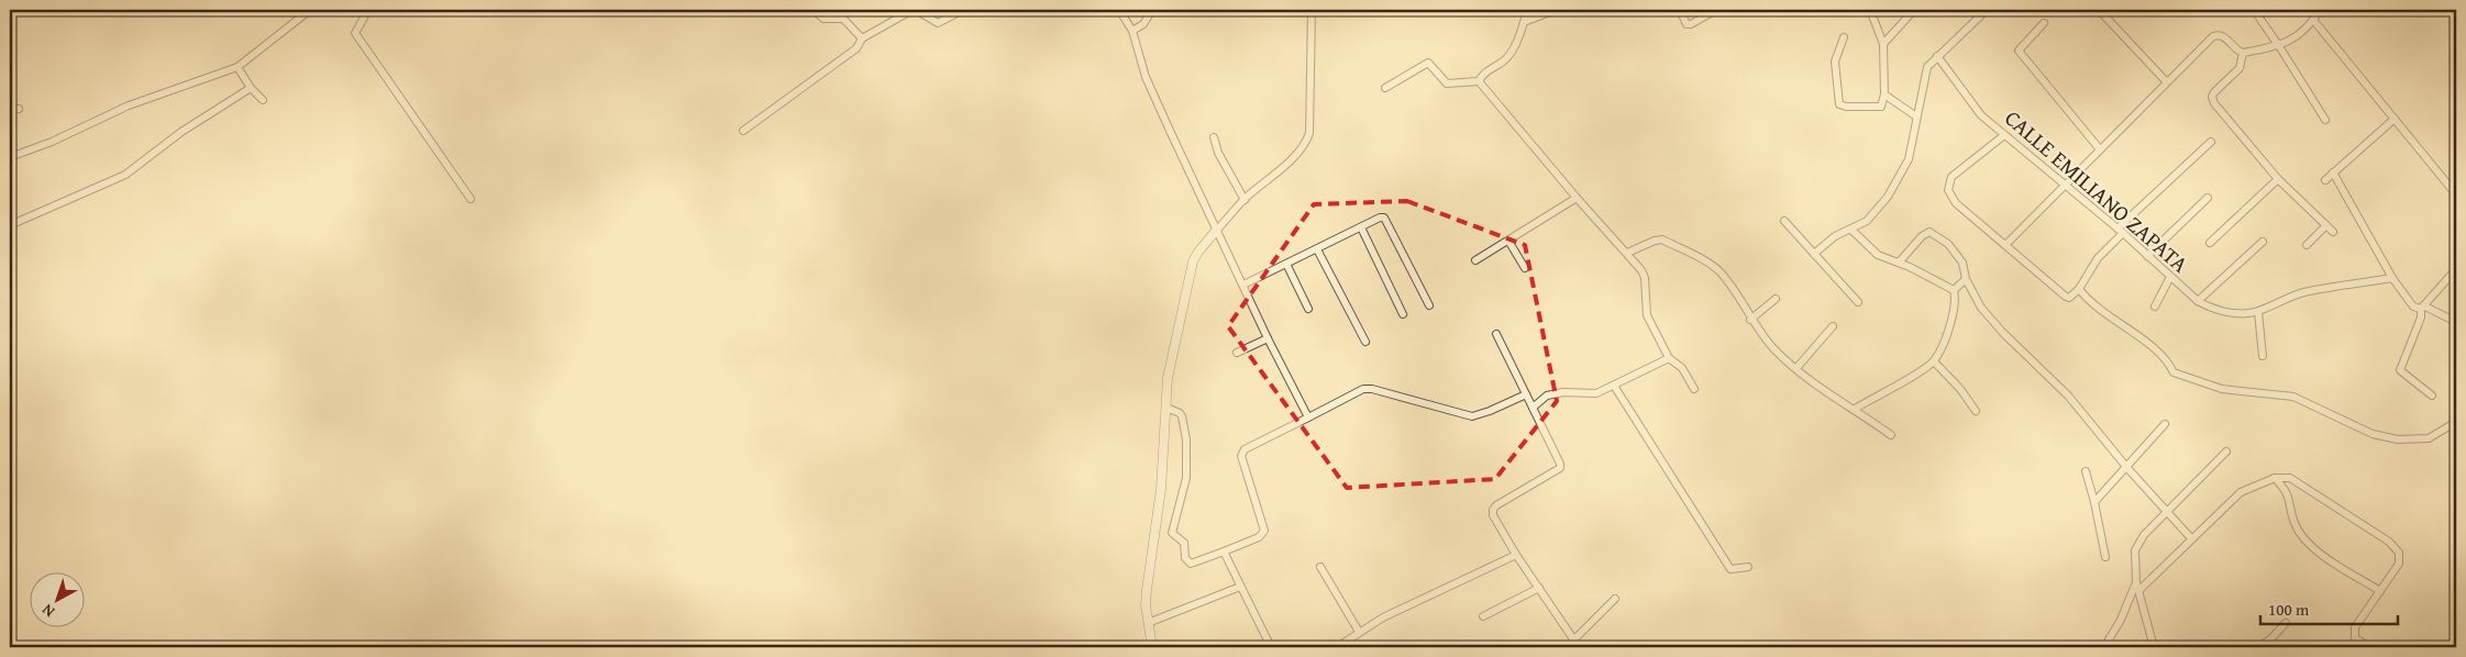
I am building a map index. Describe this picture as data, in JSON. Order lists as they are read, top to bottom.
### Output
{
  "streets": {
    "street": ["CALLE EMILIANO ZAPATA"]
  },
  "scale_bar": "100 m",
  "north": "bottom left"
}
